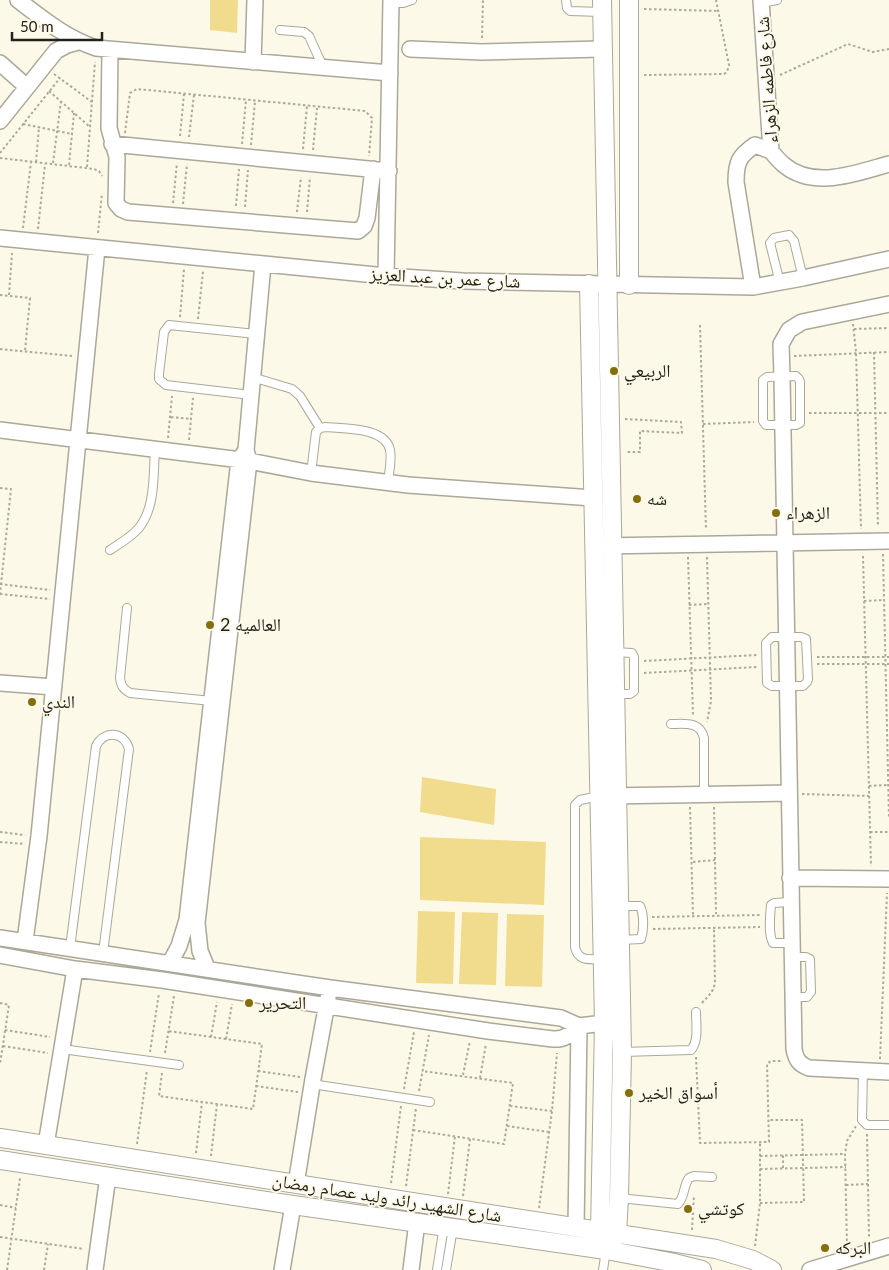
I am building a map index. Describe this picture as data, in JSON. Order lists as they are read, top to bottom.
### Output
{
  "streets": {
    "street": ["شارع فاطمه الزهراء", "شارع عمر بن عبد العزيز", "شارع الشهيد رائد وليد عصام رمضان"]
  },
  "places": [
    "الربيعي",
    "شه",
    "الزهراء",
    "العالميه 2",
    "الندي",
    "التحرير",
    "أسواق الخير",
    "كوتشي",
    "البركه"
  ],
  "scale_bar": "50 m"
}
